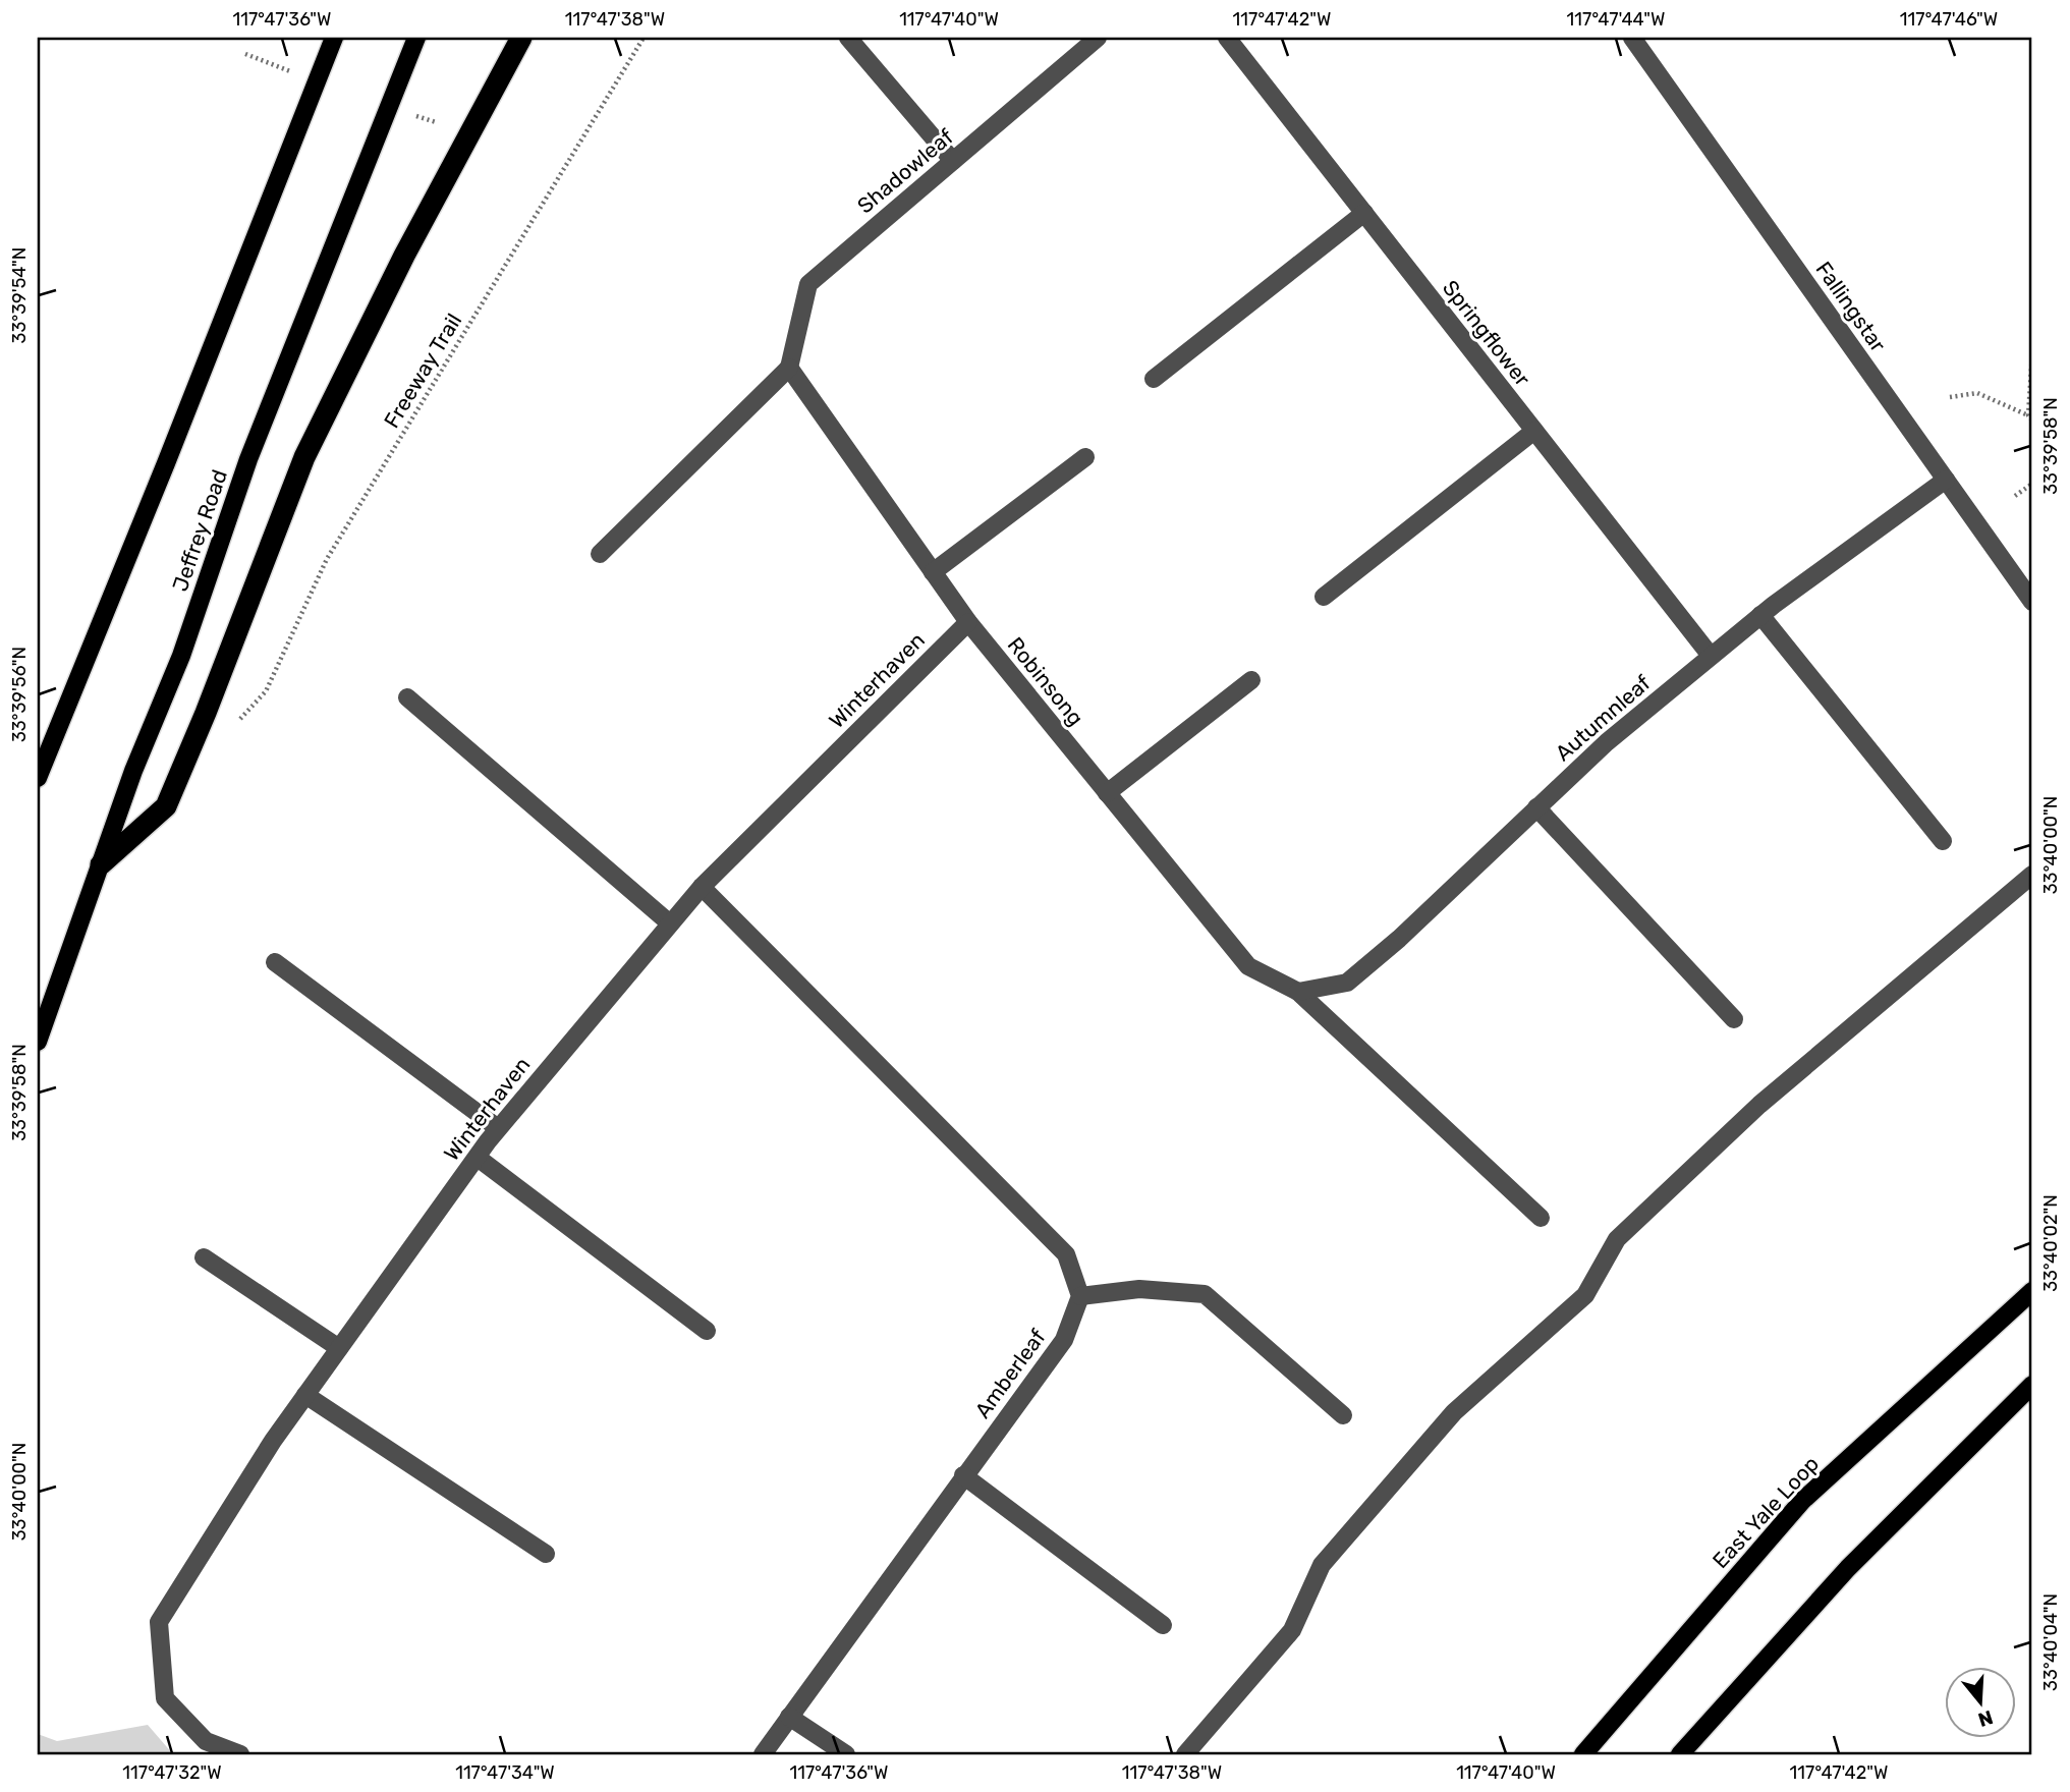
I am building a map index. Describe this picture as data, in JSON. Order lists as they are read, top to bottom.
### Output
{
  "streets": {
    "main road": ["Jeffrey Road", "East Yale Loop"],
    "street": [
      "Shadowleaf",
      "Fallingstar",
      "Springflower",
      "Winterhaven",
      "Robinsong",
      "Autumnleaf",
      "Amberleaf"
    ],
    "path": ["Freeway Trail"]
  },
  "crossings": [
    ["Shadowleaf", "Robinsong"],
    ["Fallingstar", "Autumnleaf"],
    ["Springflower", "Autumnleaf"],
    ["Winterhaven", "Robinsong"],
    ["Robinsong", "Autumnleaf"]
  ],
  "north": "bottom",
  "coordinates": [
    "117°47'36\"W",
    "117°47'38\"W",
    "117°47'40\"W",
    "117°47'42\"W",
    "117°47'44\"W",
    "117°47'46\"W",
    "33°39'54\"N",
    "33°39'58\"N",
    "33°39'56\"N",
    "33°40'00\"N",
    "33°40'02\"N",
    "33°40'04\"N",
    "117°47'32\"W",
    "117°47'34\"W"
  ]
}
